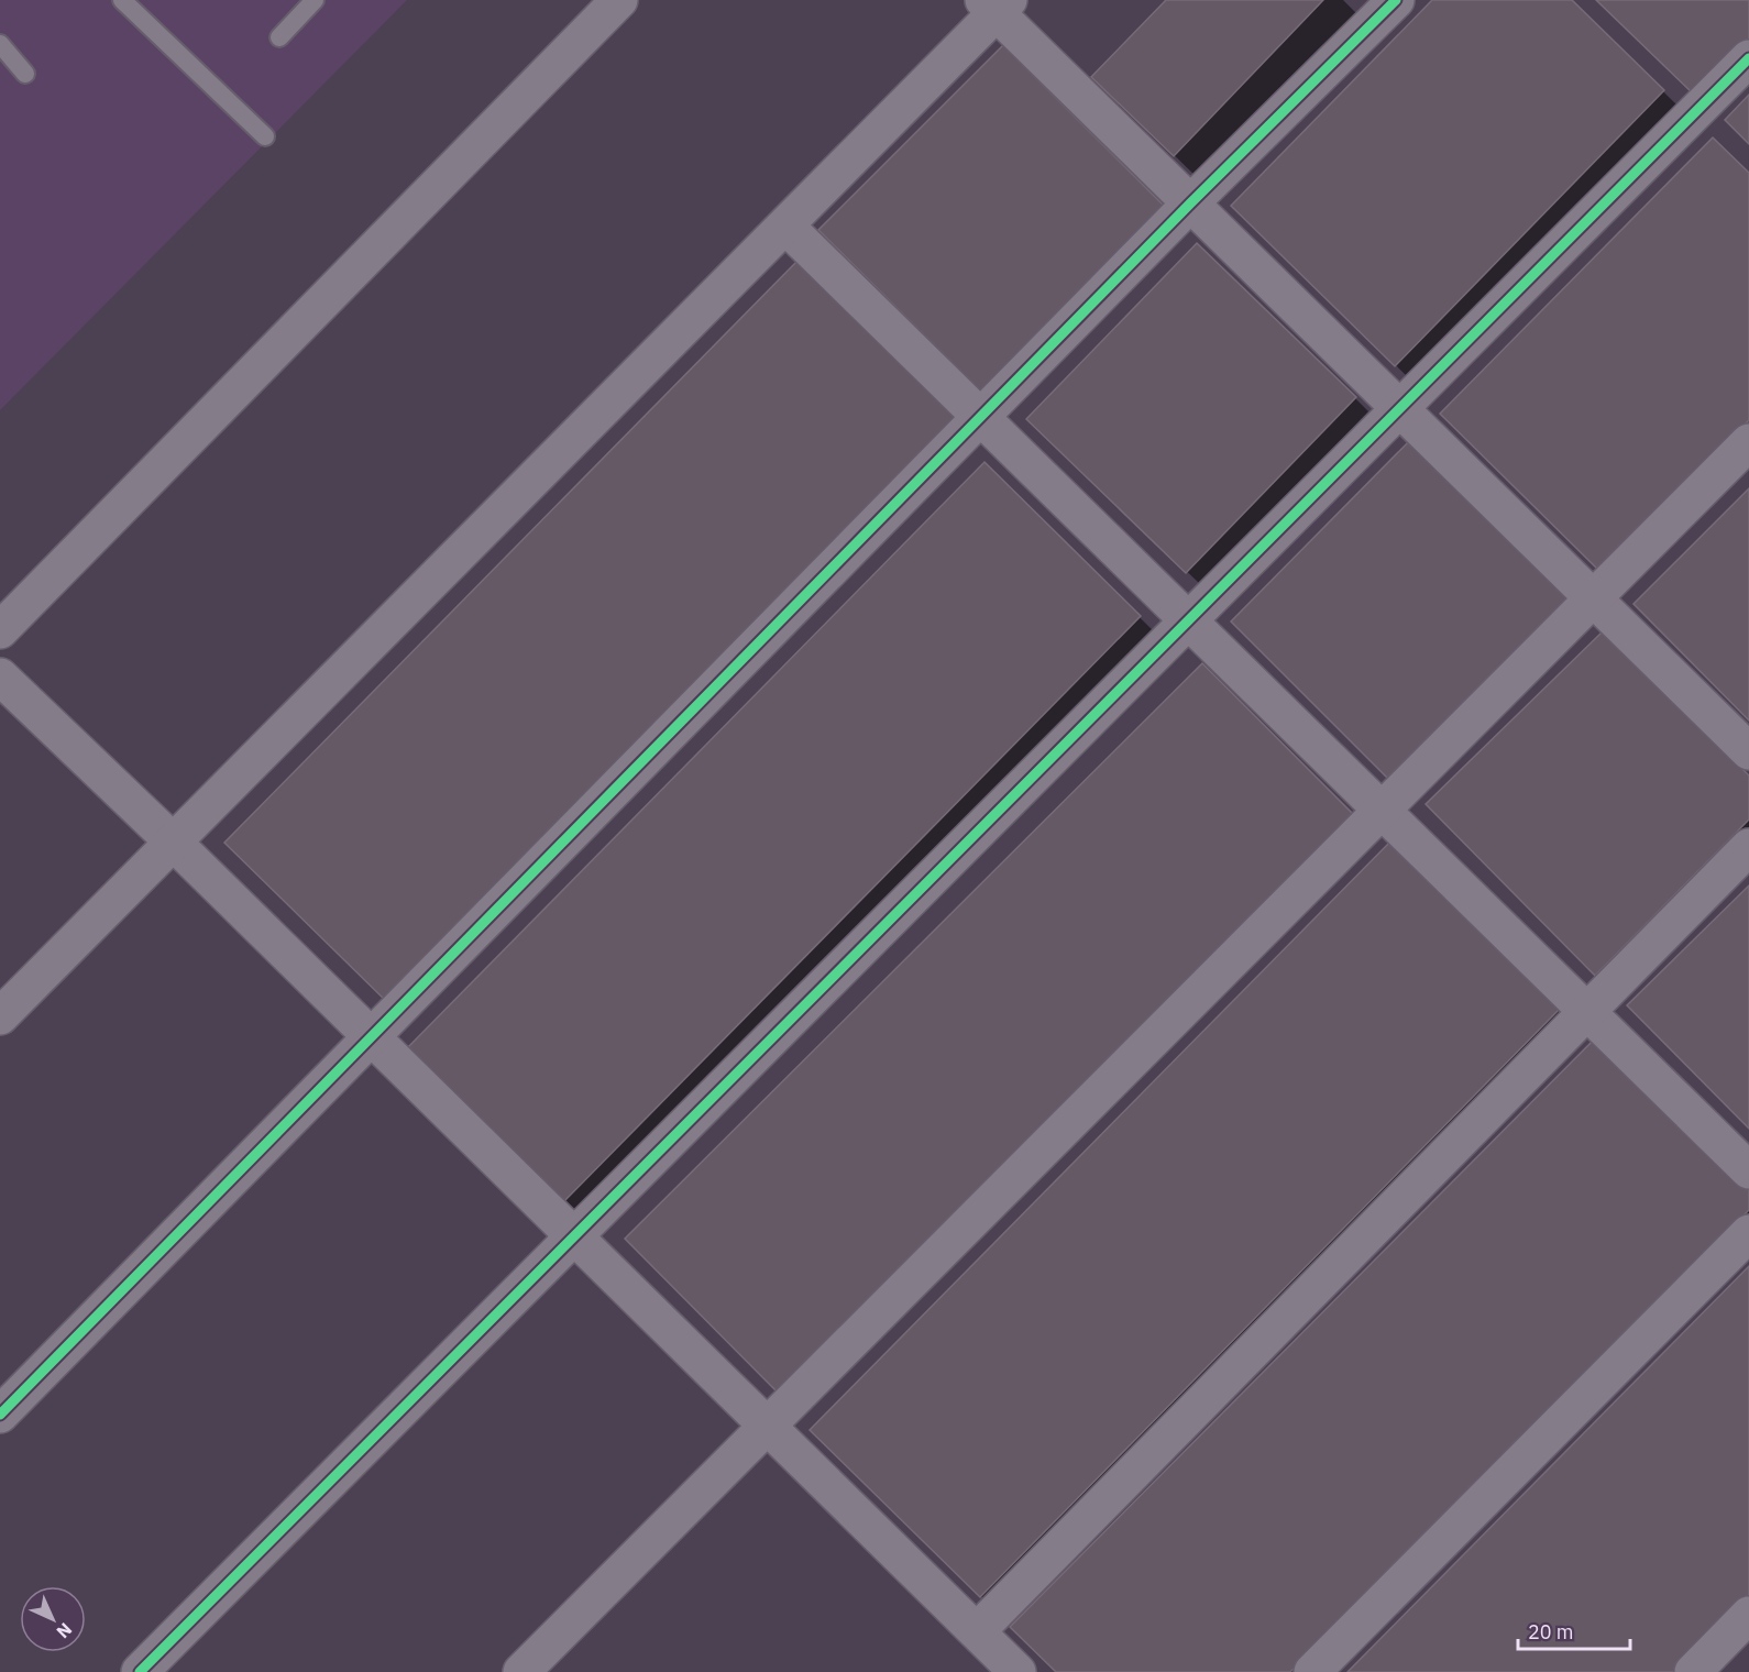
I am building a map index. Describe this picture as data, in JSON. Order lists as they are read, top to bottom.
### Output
{
  "scale_bar": "20 m",
  "north": "bottom right"
}
